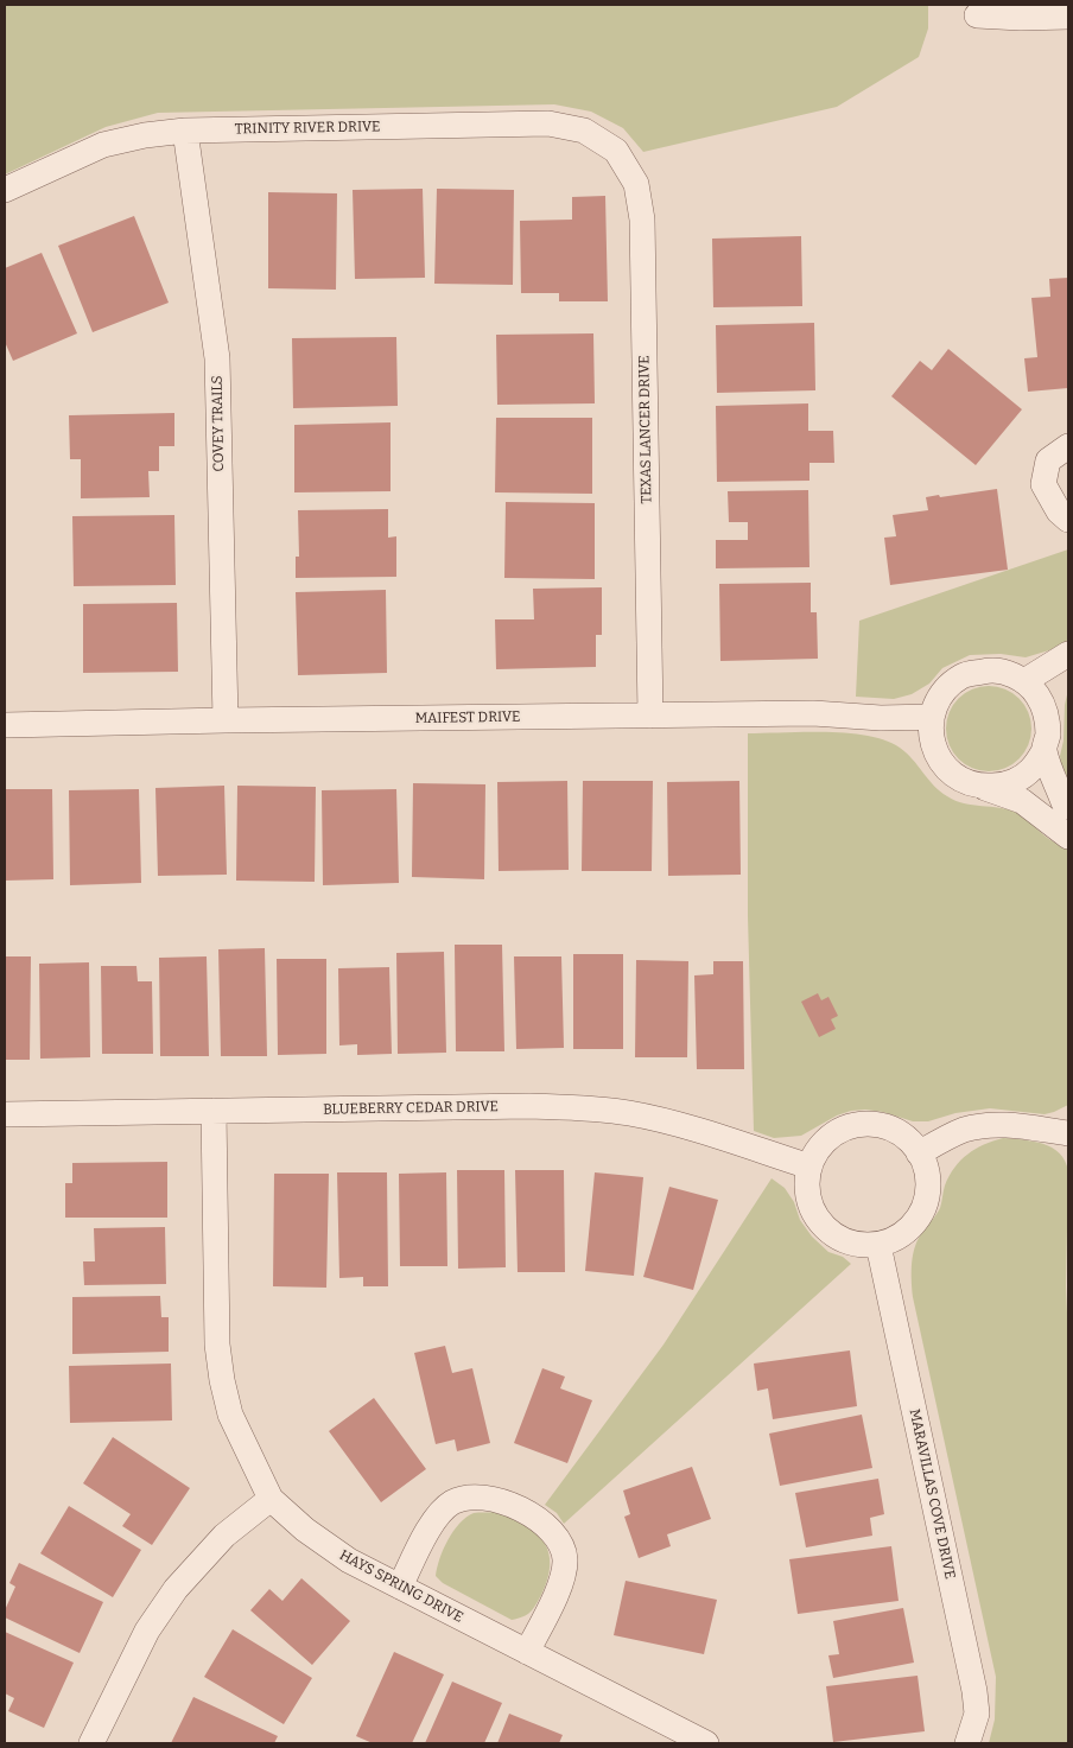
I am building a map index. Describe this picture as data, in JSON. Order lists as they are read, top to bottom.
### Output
{
  "streets": {
    "street": [
      "TRINITY RIVER DRIVE",
      "COVEY TRAILS",
      "TEXAS LANCER DRIVE",
      "MAIFEST DRIVE",
      "BLUEBERRY CEDAR DRIVE",
      "MARAVILLAS COVE DRIVE",
      "HAYS SPRING DRIVE"
    ]
  },
  "crossings": [
    ["TRINITY RIVER DRIVE", "COVEY TRAILS"],
    ["TRINITY RIVER DRIVE", "TEXAS LANCER DRIVE"],
    ["COVEY TRAILS", "MAIFEST DRIVE"],
    ["TEXAS LANCER DRIVE", "MAIFEST DRIVE"],
    ["BLUEBERRY CEDAR DRIVE", "MARAVILLAS COVE DRIVE"],
    ["BLUEBERRY CEDAR DRIVE", "HAYS SPRING DRIVE"]
  ]
}
